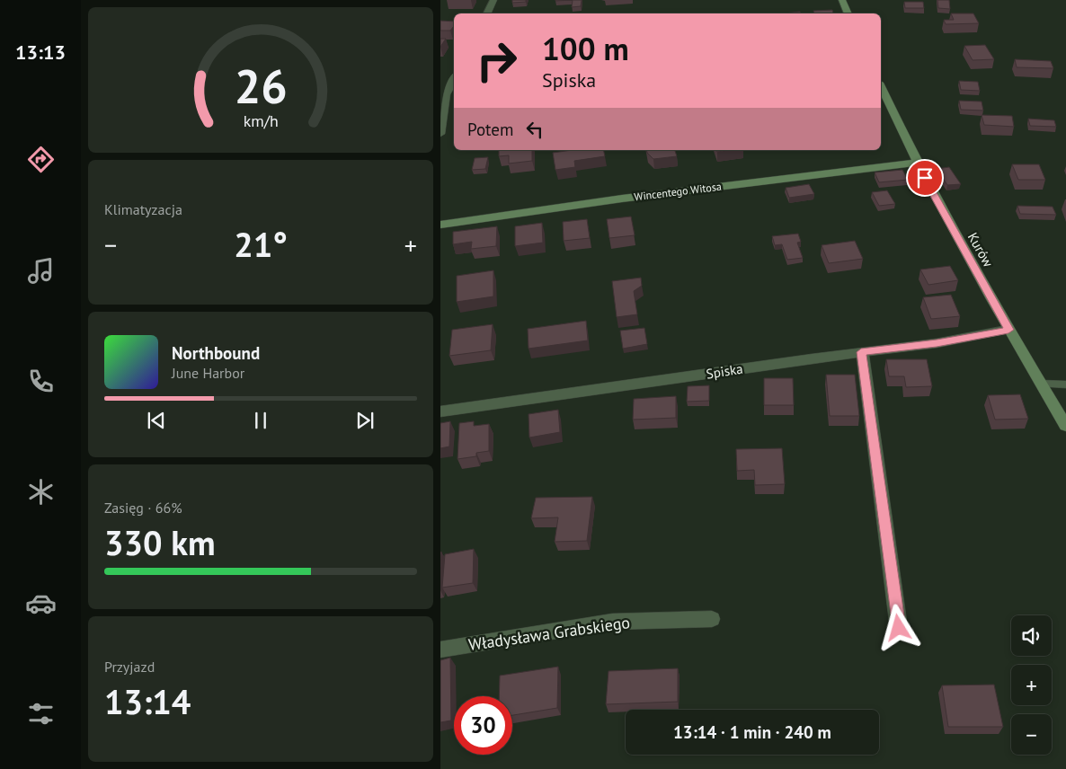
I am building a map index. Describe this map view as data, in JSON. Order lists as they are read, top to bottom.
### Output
{
  "streets": {
    "street": [
      "Wincentego Witosa",
      "Kurów",
      "Spiska",
      "Władysława Grabskiego"
    ]
  },
  "crossings": [
    ["Wincentego Witosa", "Kurów"],
    ["Kurów", "Spiska"]
  ],
  "page": {
    "tabs": "13:13",
    "turn": ["100 m", "Spiska"],
    "then": "Potem",
    "tile": [
      "Klimatyzacja",
      ["Zasięg · 66%", "330 km"],
      ["Przyjazd", "13:14"]
    ],
    "heat": ["−", "21°", "+"],
    "song": ["Northbound", "June Harbor"],
    "map_buttons": ["+", "−"],
    "limit": "30",
    "trip": "13:14 · 1 min · 240 m",
    "gauge": ["26", "km/h"]
  }
}
